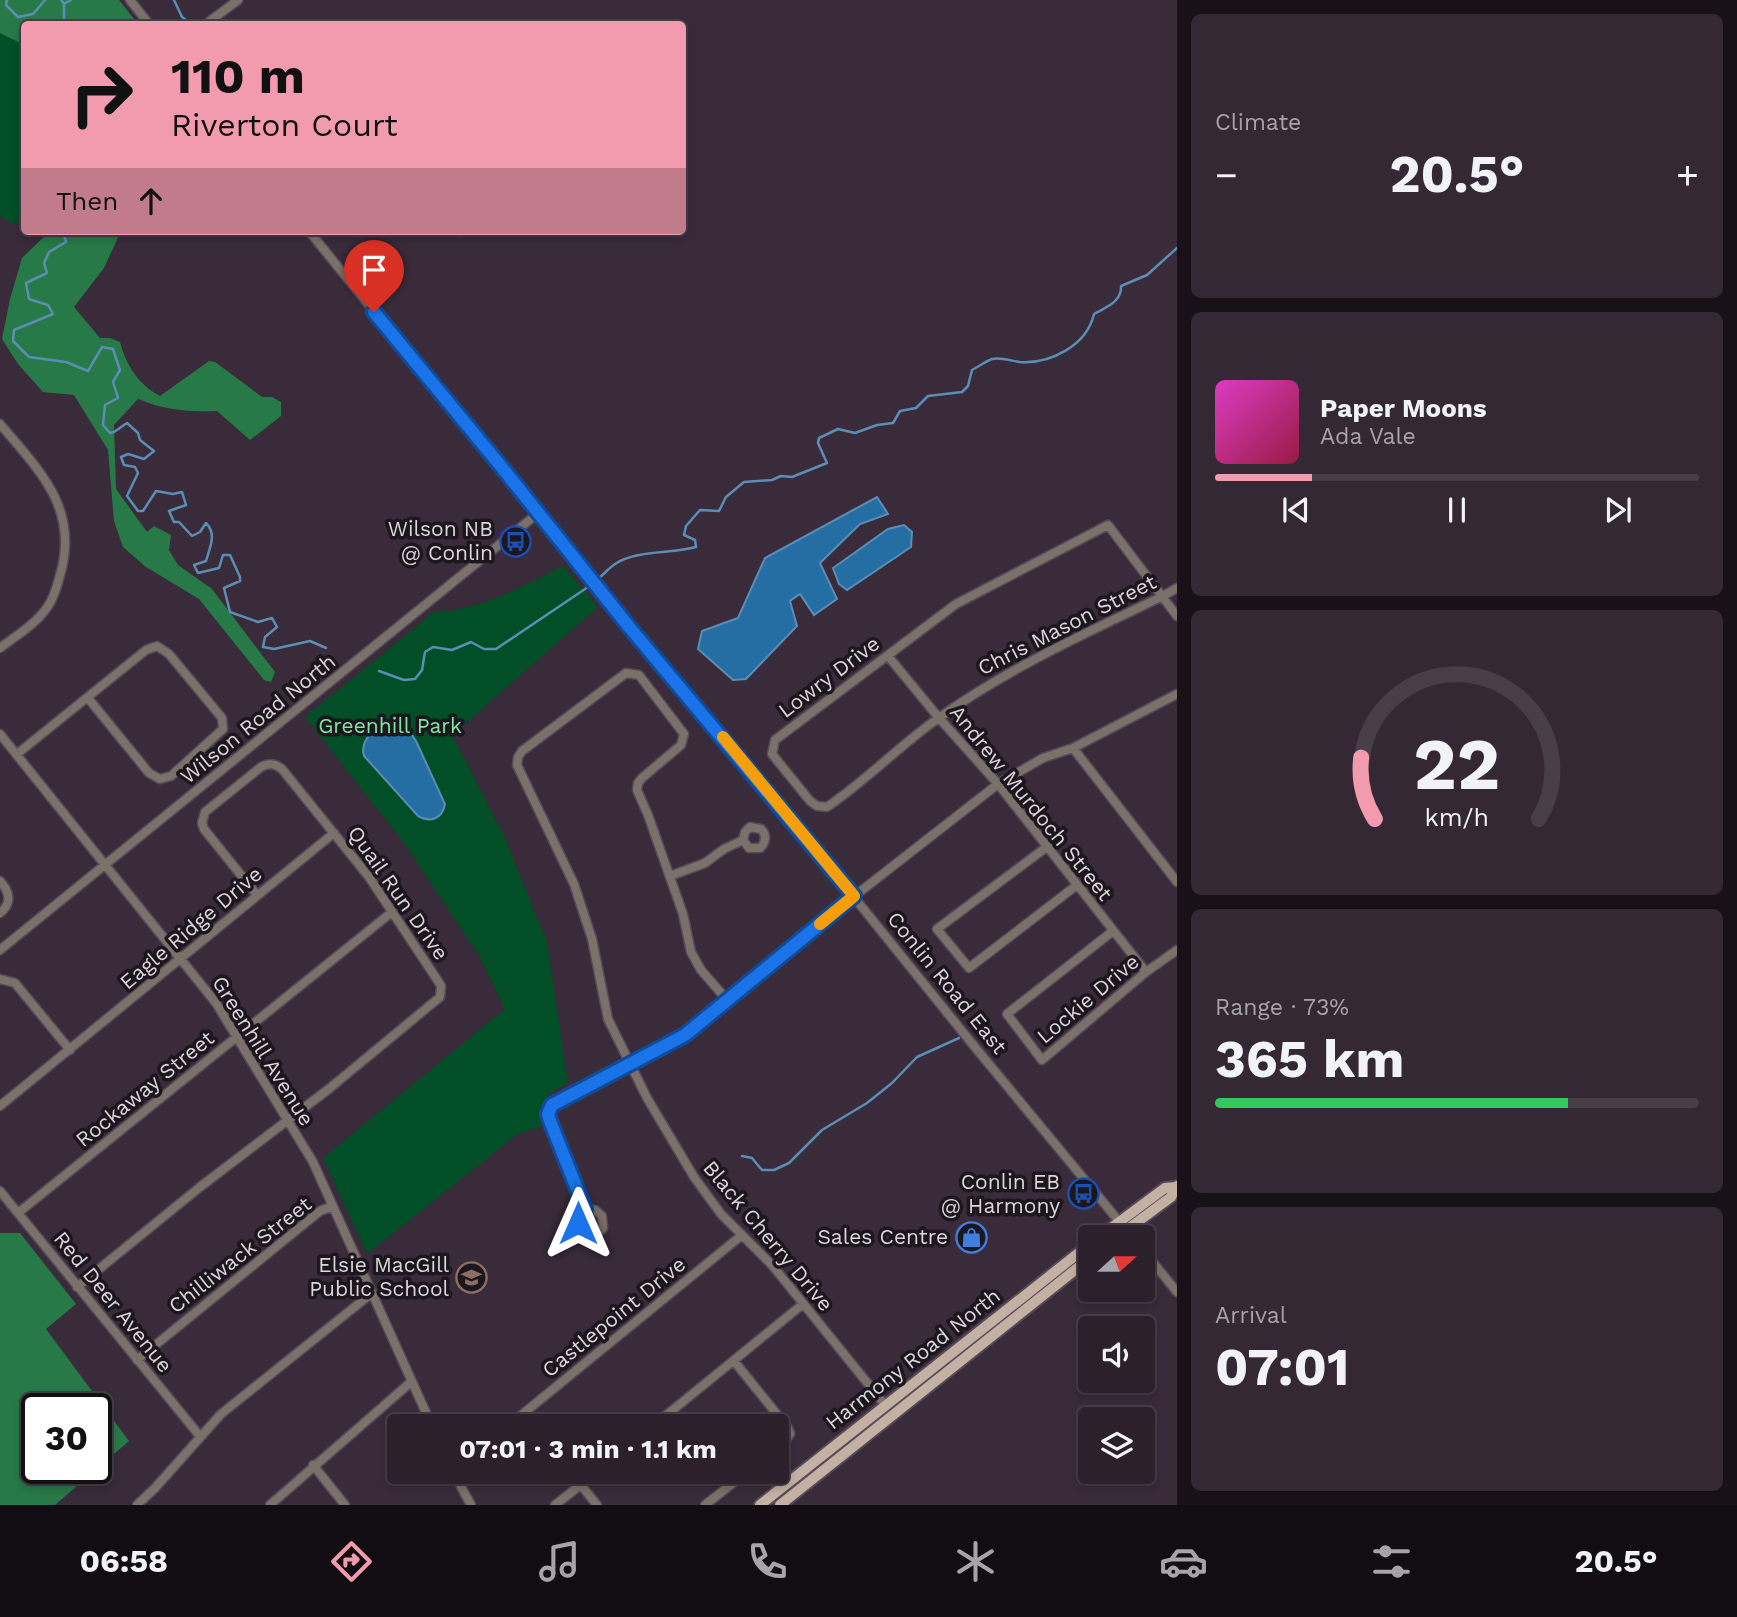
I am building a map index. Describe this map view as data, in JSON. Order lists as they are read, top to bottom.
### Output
{
  "streets": {
    "main road": ["Harmony Road North"],
    "street": [
      "Chris Mason Street",
      "Lowry Drive",
      "Wilson Road North",
      "Andrew Murdoch Street",
      "Quail Run Drive",
      "Eagle Ridge Drive",
      "Conlin Road East",
      "Lockie Drive",
      "Greenhill Avenue",
      "Rockaway Street",
      "Black Cherry Drive",
      "Chilliwack Street",
      "Red Deer Avenue",
      "Castlepoint Drive"
    ]
  },
  "crossings": [
    ["Chris Mason Street", "Lowry Drive"],
    ["Chris Mason Street", "Andrew Murdoch Street"],
    ["Lowry Drive", "Andrew Murdoch Street"],
    ["Wilson Road North", "Conlin Road East"],
    ["Wilson Road North", "Greenhill Avenue"],
    ["Andrew Murdoch Street", "Lockie Drive"],
    ["Quail Run Drive", "Eagle Ridge Drive"],
    ["Quail Run Drive", "Greenhill Avenue"],
    ["Quail Run Drive", "Rockaway Street"],
    ["Quail Run Drive", "Red Deer Avenue"],
    ["Eagle Ridge Drive", "Greenhill Avenue"],
    ["Greenhill Avenue", "Rockaway Street"],
    ["Greenhill Avenue", "Chilliwack Street"],
    ["Rockaway Street", "Red Deer Avenue"],
    ["Black Cherry Drive", "Castlepoint Drive"],
    ["Black Cherry Drive", "Harmony Road North"],
    ["Chilliwack Street", "Red Deer Avenue"]
  ],
  "parks": ["Greenhill Park"],
  "places": {
    "bus stop": ["Wilson NB @ Conlin", "Conlin EB @ Harmony"],
    "shop": ["Sales Centre"],
    "school or university": ["Elsie MacGill Public School"]
  },
  "north": "right",
  "page": {
    "tile": [
      "Climate",
      ["Range · 73%", "365 km"],
      ["Arrival", "07:01"]
    ],
    "turn": ["110 m", "Riverton Court"],
    "heat": ["−", "20.5°", "+"],
    "then": "Then",
    "song": ["Paper Moons", "Ada Vale"],
    "limit": "30",
    "trip": "07:01 · 3 min · 1.1 km",
    "tabs": ["06:58", "20.5°"],
    "gauge": ["22", "km/h"]
  }
}
